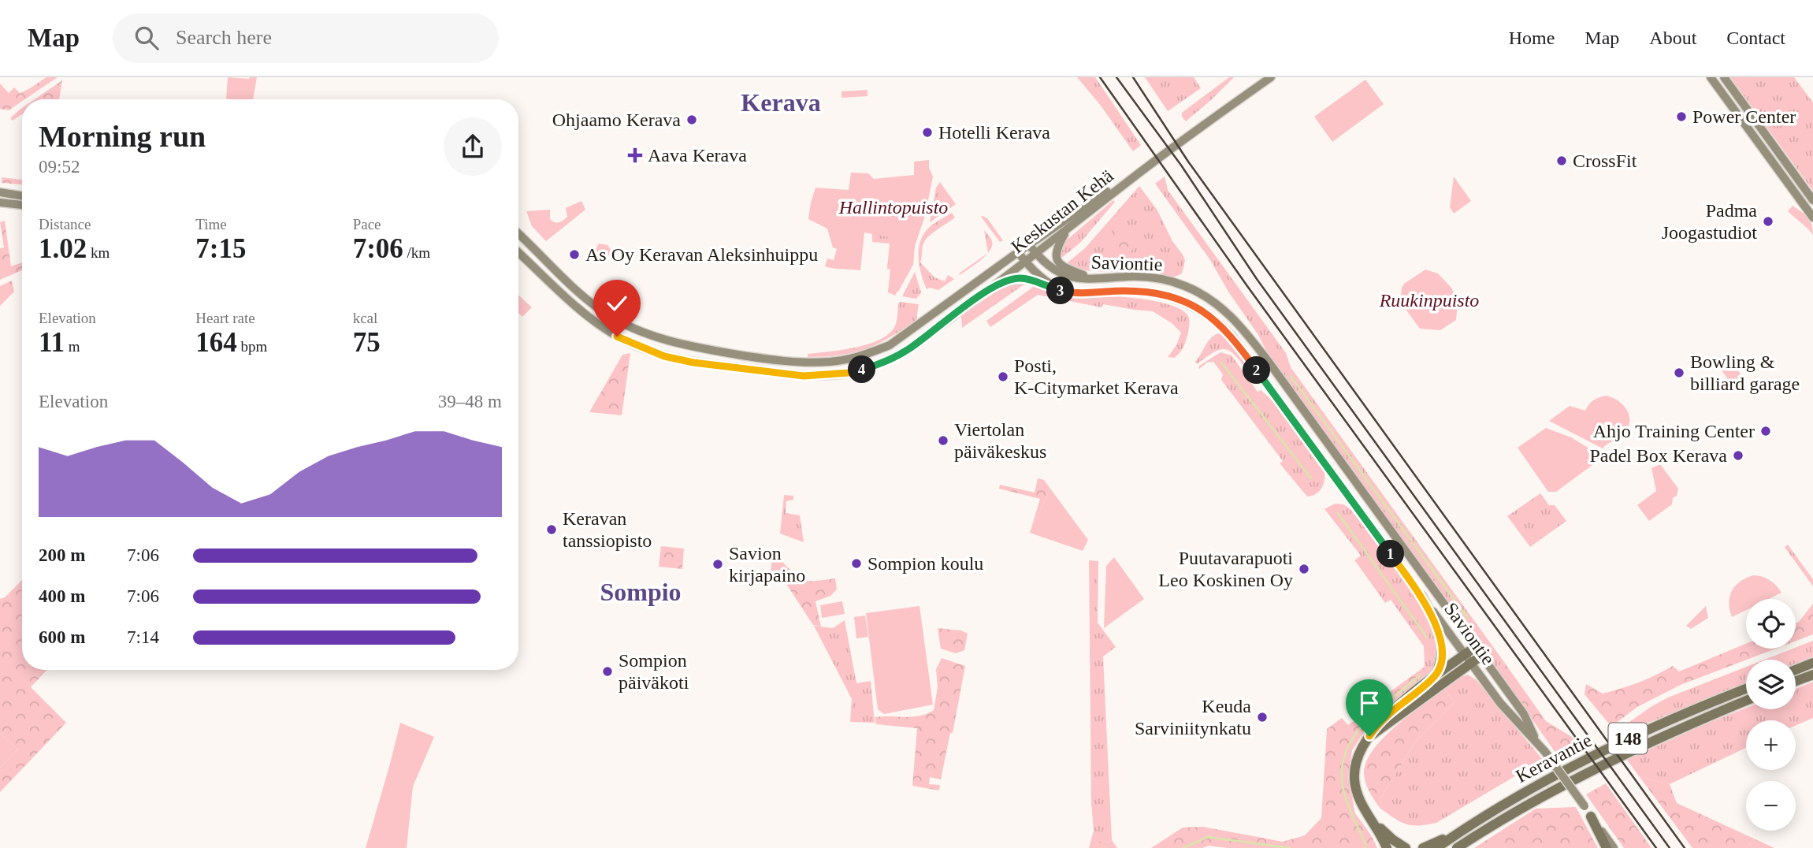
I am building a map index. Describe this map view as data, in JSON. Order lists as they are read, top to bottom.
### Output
{
  "streets": {
    "main road": [
      "Keskustan Kehä",
      "Saviontie",
      "148",
      "Keravantie"
    ]
  },
  "crossings": [
    ["Keskustan Kehä", "Saviontie"]
  ],
  "districts": ["Kerava", "Sompio"],
  "parks": ["Hallintopuisto", "Ruukinpuisto"],
  "places": {
    "other": [
      "Power Center",
      "Ohjaamo Kerava",
      "Hotelli Kerava",
      "CrossFit",
      "Padma Joogastudiot",
      "As Oy Keravan Aleksinhuippu",
      "Bowling & billiard garage",
      "Posti, K-Citymarket Kerava",
      "Ahjo Training Center",
      "Viertolan päiväkeskus",
      "Padel Box Kerava",
      "Keravan tanssiopisto",
      "Sompion koulu",
      "Savion kirjapaino",
      "Puutavarapuoti Leo Koskinen Oy",
      "Sompion päiväkoti",
      "Keuda Sarviniitynkatu"
    ],
    "health": ["Aava Kerava"]
  },
  "page": {
    "header": "Map",
    "search": "Search here",
    "nav": [
      "Home",
      "Map",
      "About",
      "Contact"
    ],
    "heading": ["Morning run", "09:52"],
    "stats": [
      ["Distance", "1.02 km"],
      ["Time", "7:15"],
      ["Pace", "7:06 /km"],
      ["Elevation", "11 m"],
      ["Heart rate", "164 bpm"],
      ["kcal", "75"]
    ],
    "pins": [
      "3",
      "4",
      "2",
      "1"
    ],
    "chart": ["Elevation", "39–48 m"],
    "list": [
      {
        "name": "200 m",
        "note": "7:06"
      },
      {
        "name": "400 m",
        "note": "7:06"
      },
      {
        "name": "600 m",
        "note": "7:14"
      }
    ],
    "map_buttons": ["+", "−"]
  }
}
